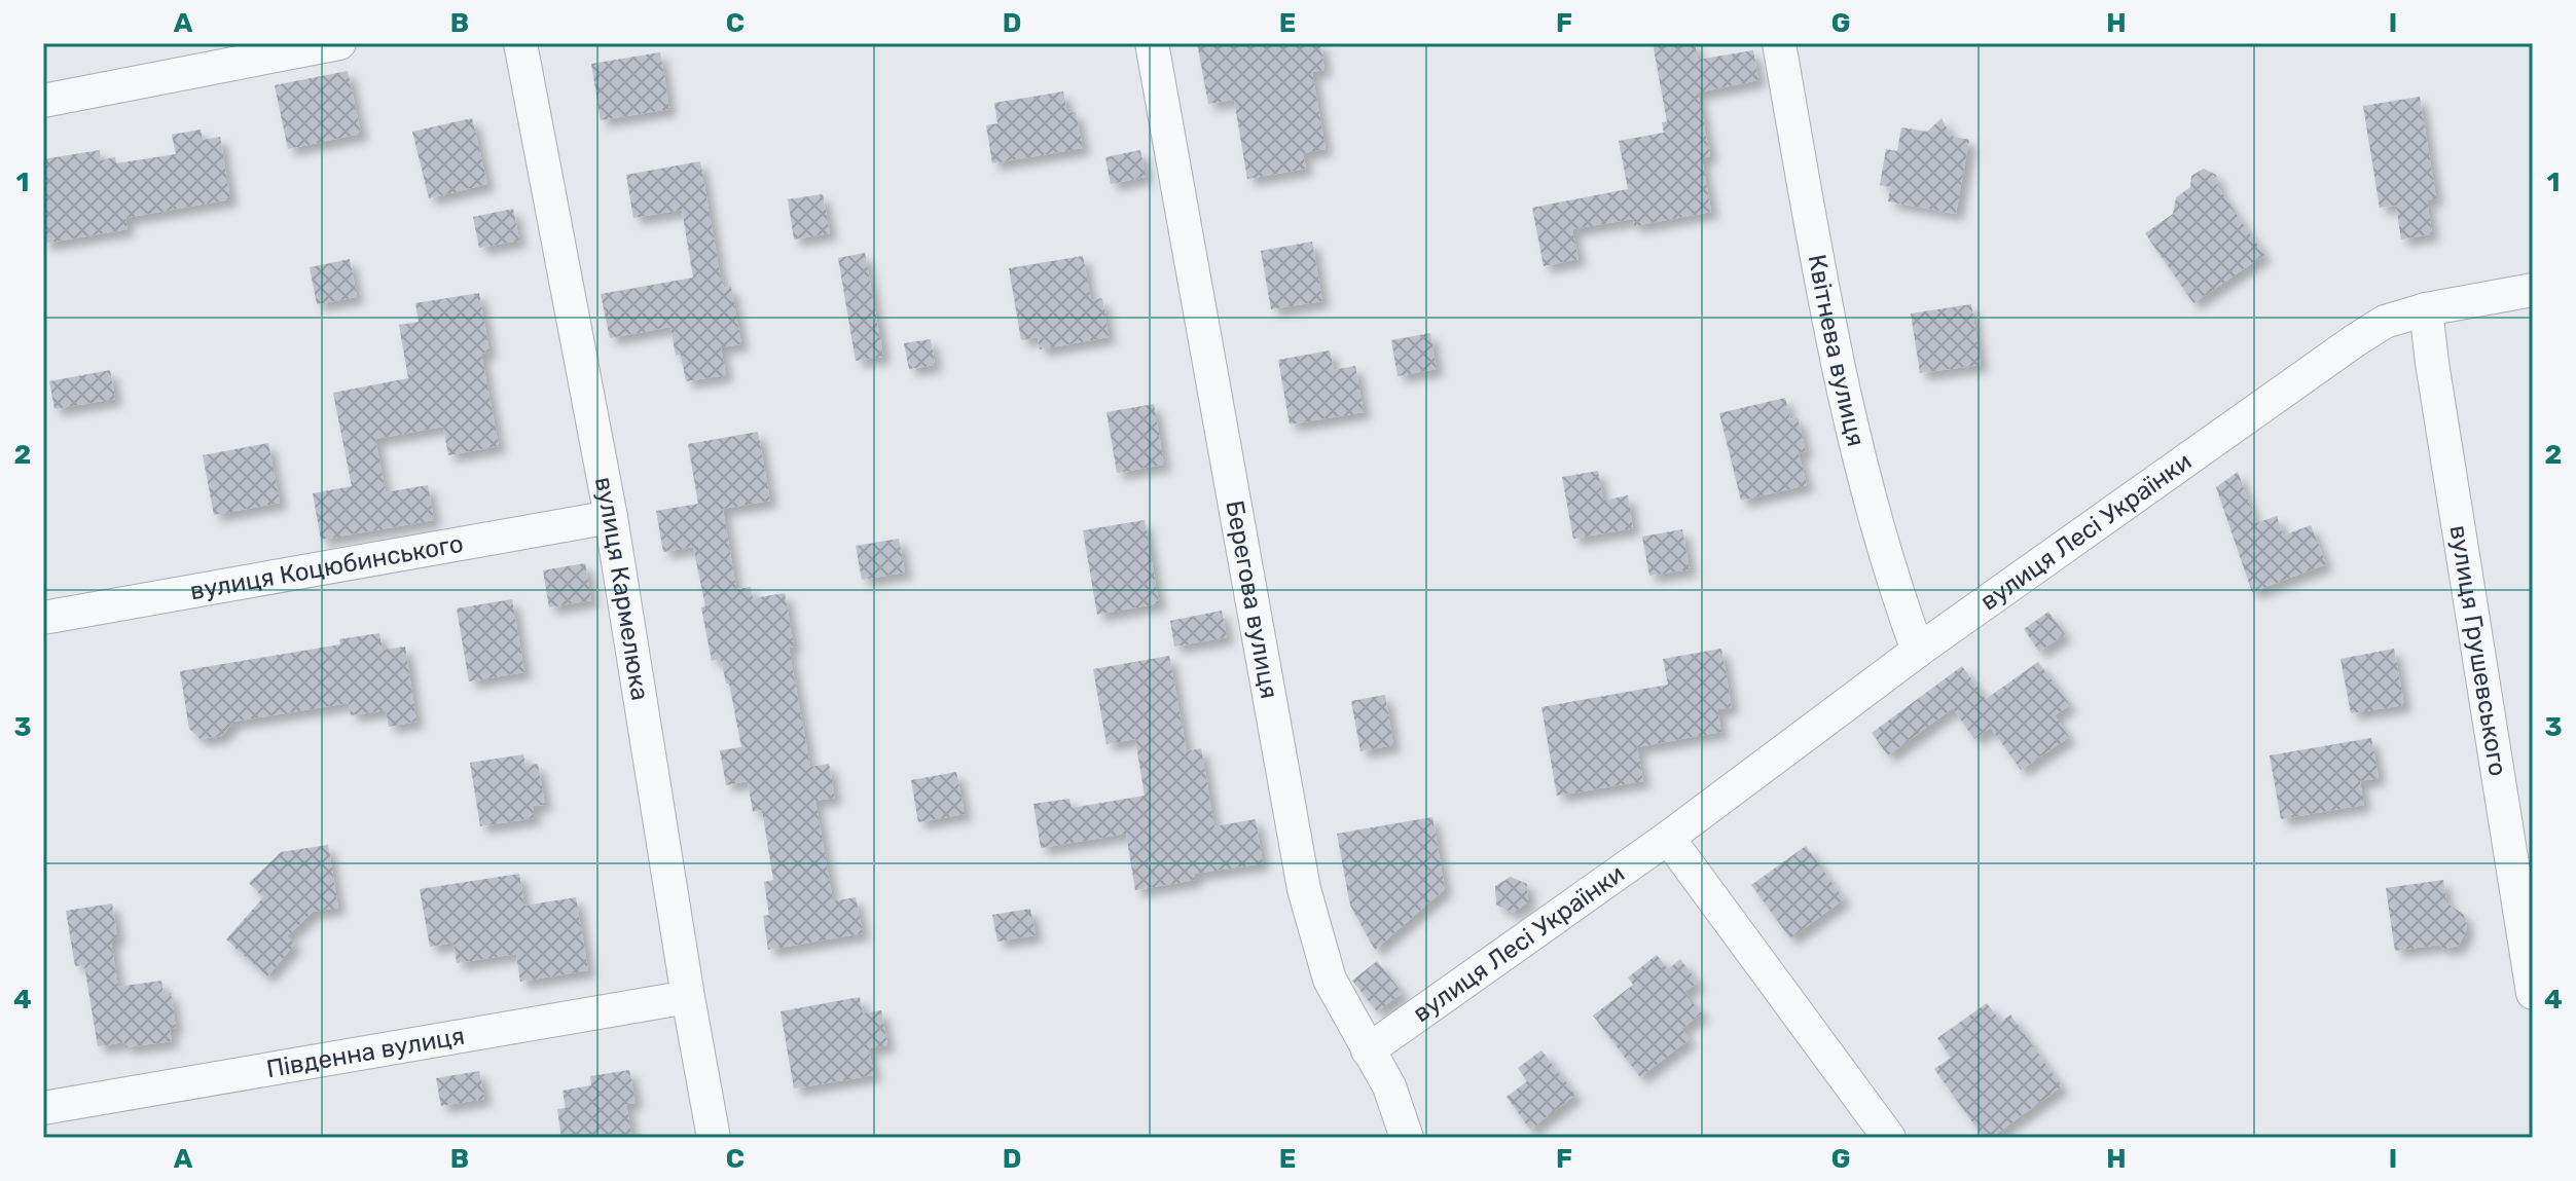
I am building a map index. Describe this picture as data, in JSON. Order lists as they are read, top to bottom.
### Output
{
  "streets": {
    "street": [
      "Квітнева вулиця",
      "вулиця Лесі Українки",
      "вулиця Коцюбинського",
      "вулиця Кармелюка",
      "Берегова вулиця",
      "вулиця Грушевського",
      "Південна вулиця"
    ]
  },
  "crossings": [
    ["Квітнева вулиця", "вулиця Лесі Українки"],
    ["вулиця Лесі Українки", "Берегова вулиця"],
    ["вулиця Лесі Українки", "вулиця Грушевського"],
    ["вулиця Коцюбинського", "вулиця Кармелюка"],
    ["вулиця Кармелюка", "Південна вулиця"]
  ],
  "grid": {
    "columns": [
      "A",
      "B",
      "C",
      "D",
      "E",
      "F",
      "G",
      "H",
      "I"
    ],
    "rows": [
      "1",
      "2",
      "3",
      "4"
    ]
  }
}
